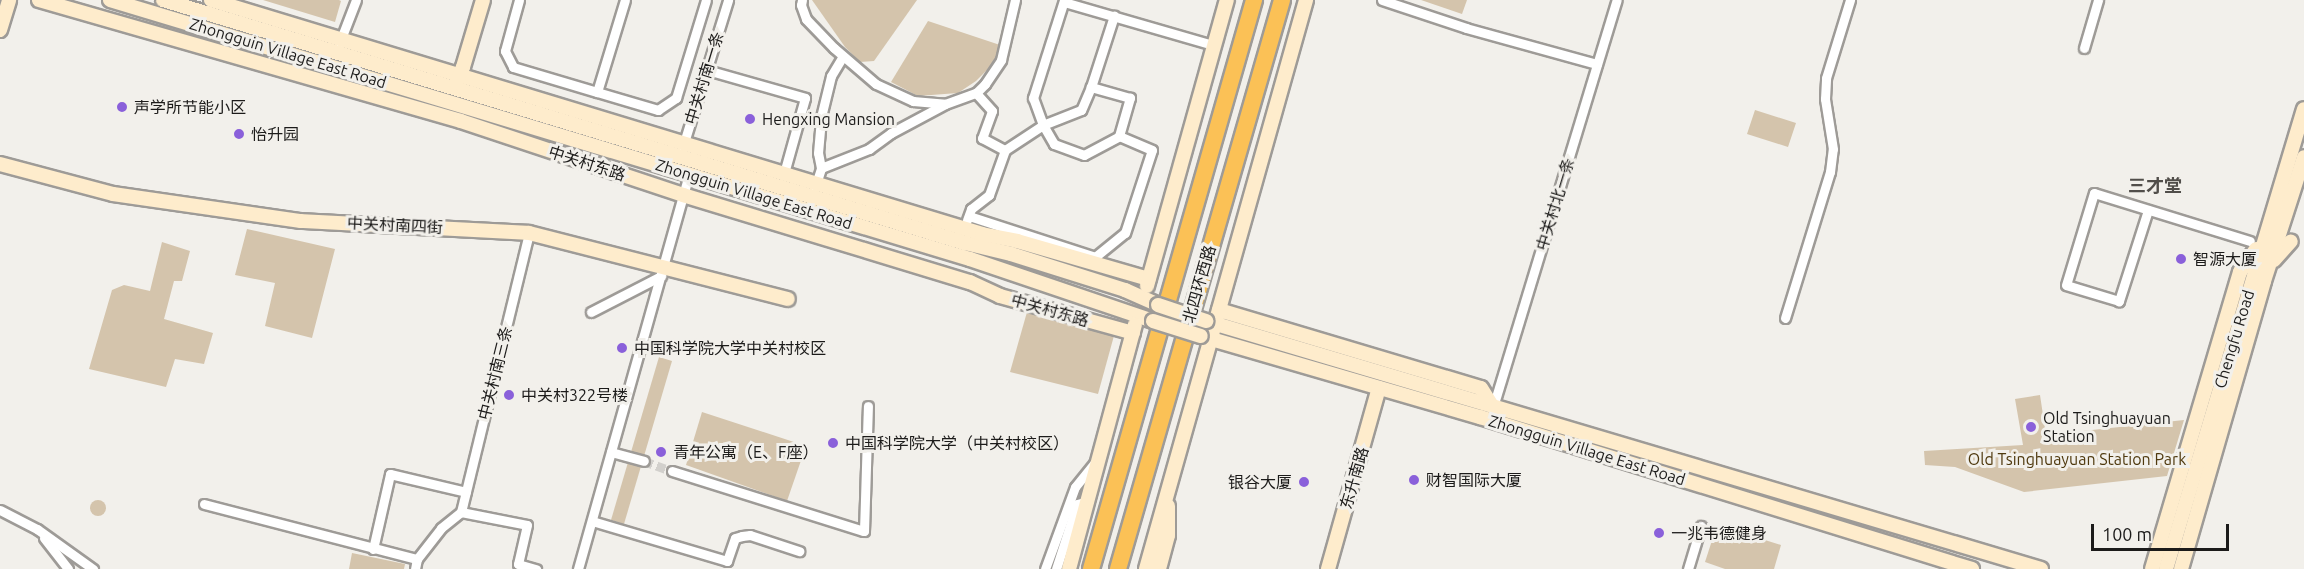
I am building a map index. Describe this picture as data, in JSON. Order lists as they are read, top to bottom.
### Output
{
  "streets": {
    "highway": ["北四环西路"],
    "street": [
      "Zhongguin Village East Road",
      "中关村南一条",
      "中关村东路",
      "中关村北一条",
      "中关村南四街",
      "Chengfu Road",
      "中关村南三条",
      "东升南路"
    ]
  },
  "crossings": [
    ["Zhongguin Village East Road", "中关村南一条"],
    ["Zhongguin Village East Road", "中关村北一条"],
    ["Zhongguin Village East Road", "北四环西路"],
    ["Zhongguin Village East Road", "东升南路"],
    ["中关村南四街", "中关村南三条"]
  ],
  "districts": ["三才堂"],
  "parks": ["Old Tsinghuayuan Station Park"],
  "places": [
    "声学所节能小区",
    "Hengxing Mansion",
    "怡升园",
    "智源大厦",
    "中国科学院大学中关村校区",
    "中关村322号楼",
    "Old Tsinghuayuan Station",
    "中国科学院大学（中关村校区）",
    "青年公寓（E、F座）",
    "财智国际大厦",
    "银谷大厦",
    "一兆韦德健身"
  ],
  "scale_bar": "100 m"
}
